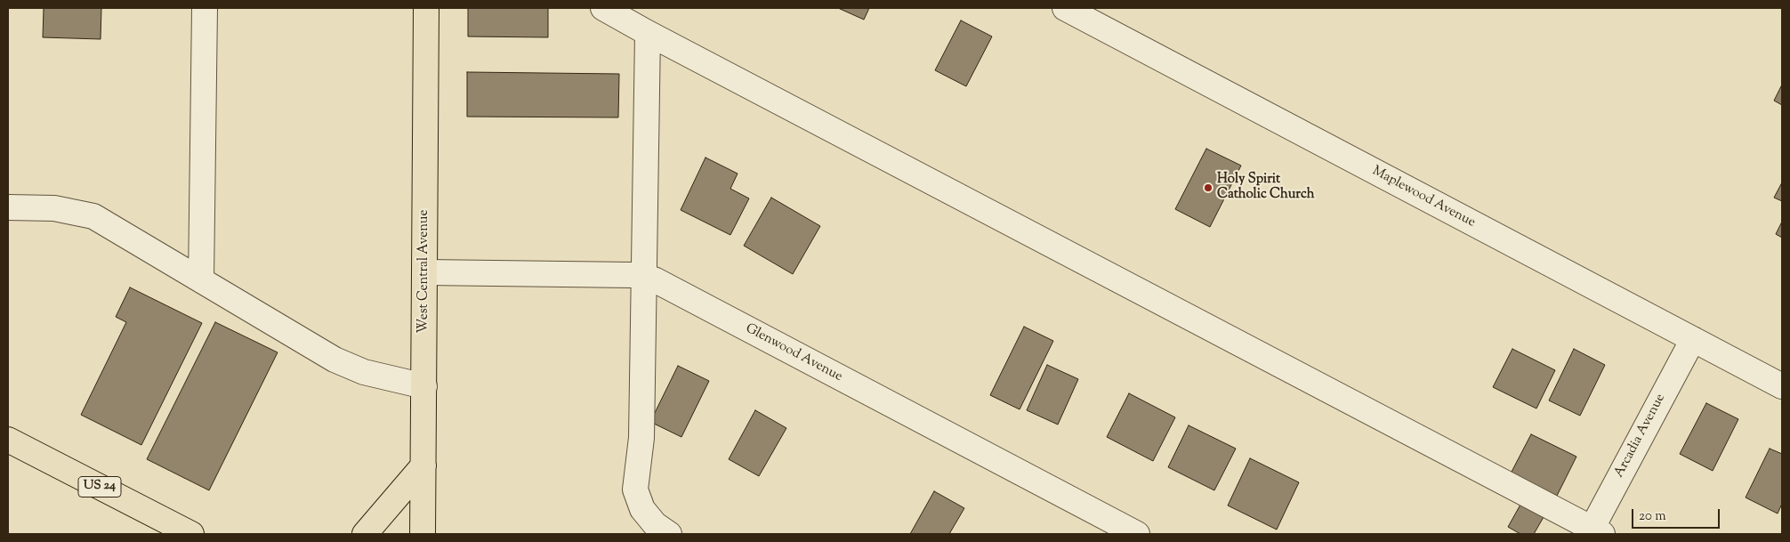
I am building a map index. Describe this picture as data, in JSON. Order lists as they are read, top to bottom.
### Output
{
  "streets": {
    "main road": ["West Central Avenue", "US 24"],
    "street": ["Maplewood Avenue", "Glenwood Avenue", "Arcadia Avenue"]
  },
  "crossings": [
    ["Maplewood Avenue", "Arcadia Avenue"],
    ["West Central Avenue", "Glenwood Avenue"]
  ],
  "places": ["Holy Spirit Catholic Church"],
  "scale_bar": "20 m"
}
